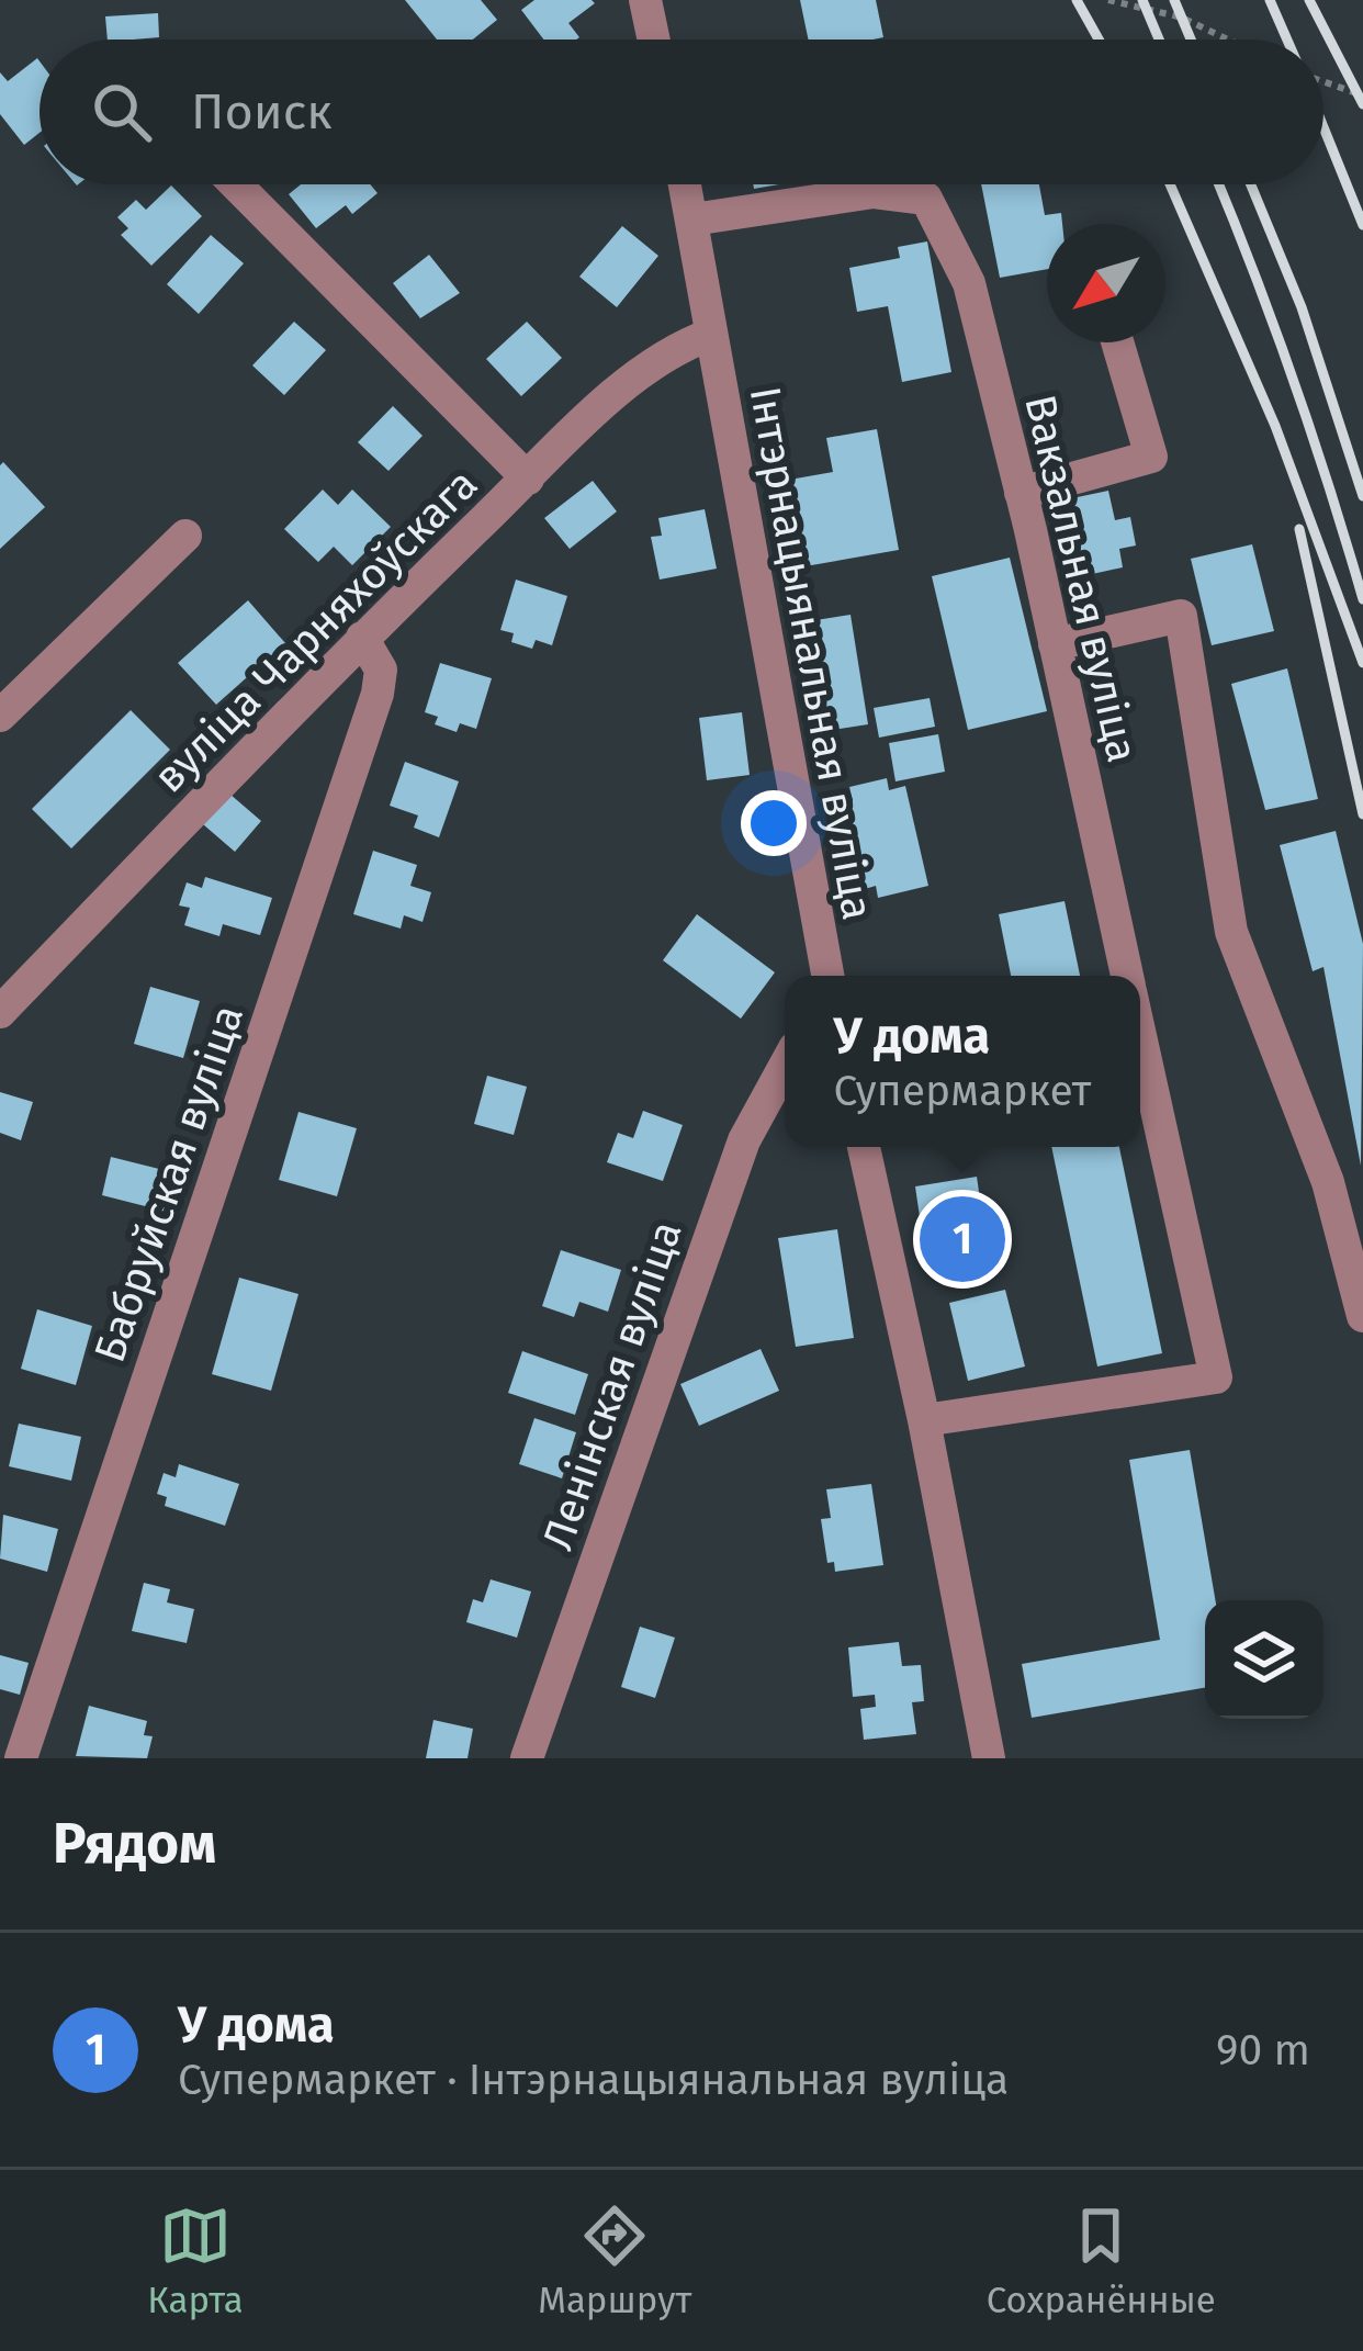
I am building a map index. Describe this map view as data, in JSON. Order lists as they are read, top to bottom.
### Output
{
  "streets": {
    "street": [
      "Вакзальная вуліца",
      "вуліца Чарняхоўскага",
      "Інтэрнацыянальная вуліца",
      "Бабруйская вуліца",
      "Ленінская вуліца"
    ]
  },
  "crossings": [
    ["Вакзальная вуліца", "Інтэрнацыянальная вуліца"],
    ["вуліца Чарняхоўскага", "Інтэрнацыянальная вуліца"],
    ["вуліца Чарняхоўскага", "Бабруйская вуліца"]
  ],
  "north": "bottom left",
  "page": {
    "search": "Поиск",
    "popup": ["У дома", "Супермаркет"],
    "pins": "1",
    "heading": "Рядом",
    "list": [
      {
        "mark": "1",
        "name": "У дома",
        "note": "Супермаркет · Інтэрнацыянальная вуліца",
        "value": "90 m"
      }
    ],
    "nav": ["Карта", "Маршрут", "Сохранённые"]
  }
}
